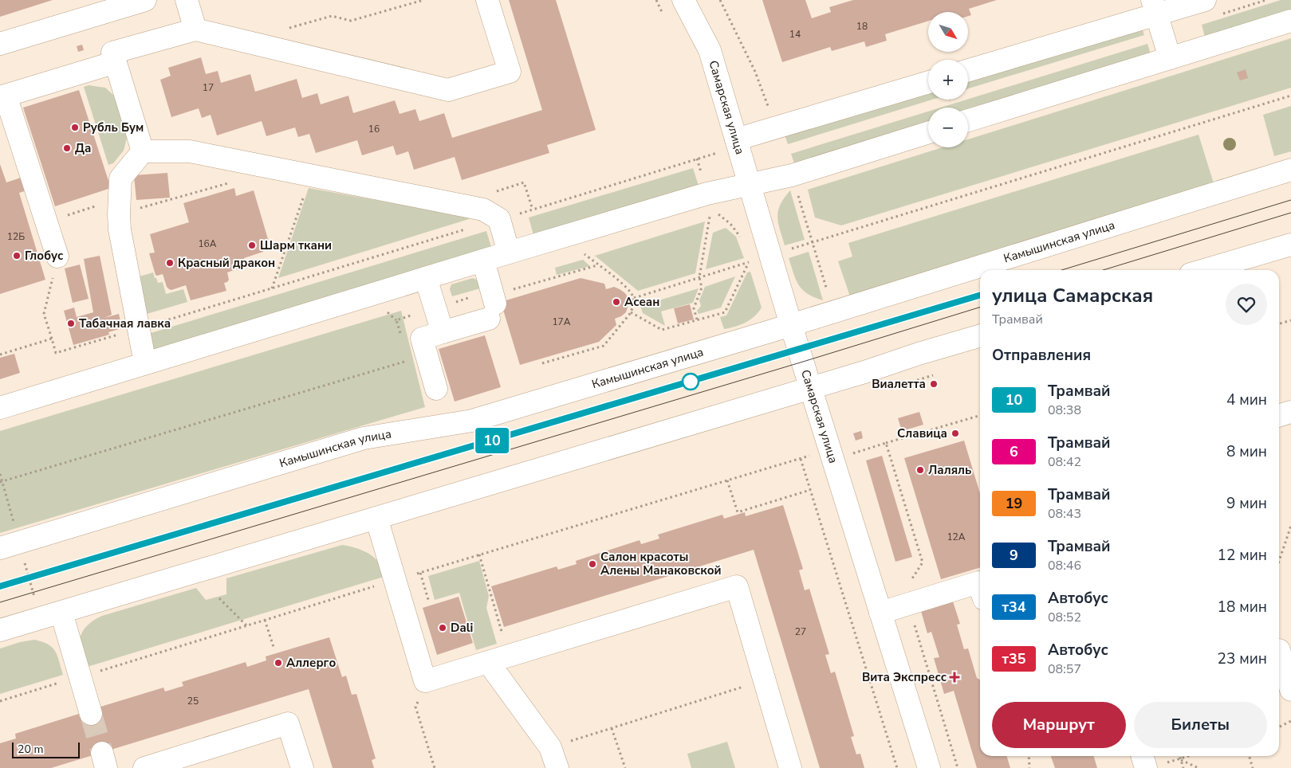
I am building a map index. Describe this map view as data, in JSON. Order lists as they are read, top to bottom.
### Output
{
  "streets": {
    "main road": ["Самарская улица", "Камышинская улица"]
  },
  "crossings": [
    ["Самарская улица", "Камышинская улица"]
  ],
  "places": {
    "other": [
      "Рубль Бум",
      "Да",
      "Шарм ткани",
      "Глобус",
      "Красный дракон",
      "Асеан",
      "Табачная лавка",
      "Виалетта",
      "Славица",
      "Лаляль",
      "Салон красоты Алены Манаковской",
      "Dali",
      "Аллерго"
    ],
    "health": ["Вита Экспресс"]
  },
  "lines": ["tram line 10"],
  "house_numbers": [
    "18",
    "14",
    "17",
    "16",
    "12Б",
    "16А",
    "17А",
    "12А",
    "27",
    "25"
  ],
  "scale_bar": "20 m",
  "north": "bottom right",
  "page": {
    "on_map": "10",
    "map_buttons": ["+", "−"],
    "heading": [
      ["улица Самарская", "Трамвай"],
      "Отправления"
    ],
    "list": [
      {
        "mark": "10",
        "name": "Трамвай",
        "note": "08:38",
        "value": "4 мин"
      },
      {
        "mark": "6",
        "name": "Трамвай",
        "note": "08:42",
        "value": "8 мин"
      },
      {
        "mark": "19",
        "name": "Трамвай",
        "note": "08:43",
        "value": "9 мин"
      },
      {
        "mark": "9",
        "name": "Трамвай",
        "note": "08:46",
        "value": "12 мин"
      },
      {
        "mark": "т34",
        "name": "Автобус",
        "note": "08:52",
        "value": "18 мин"
      },
      {
        "mark": "т35",
        "name": "Автобус",
        "note": "08:57",
        "value": "23 мин"
      }
    ],
    "buttons": ["Маршрут", "Билеты"],
    "scale": "20 m"
  }
}
